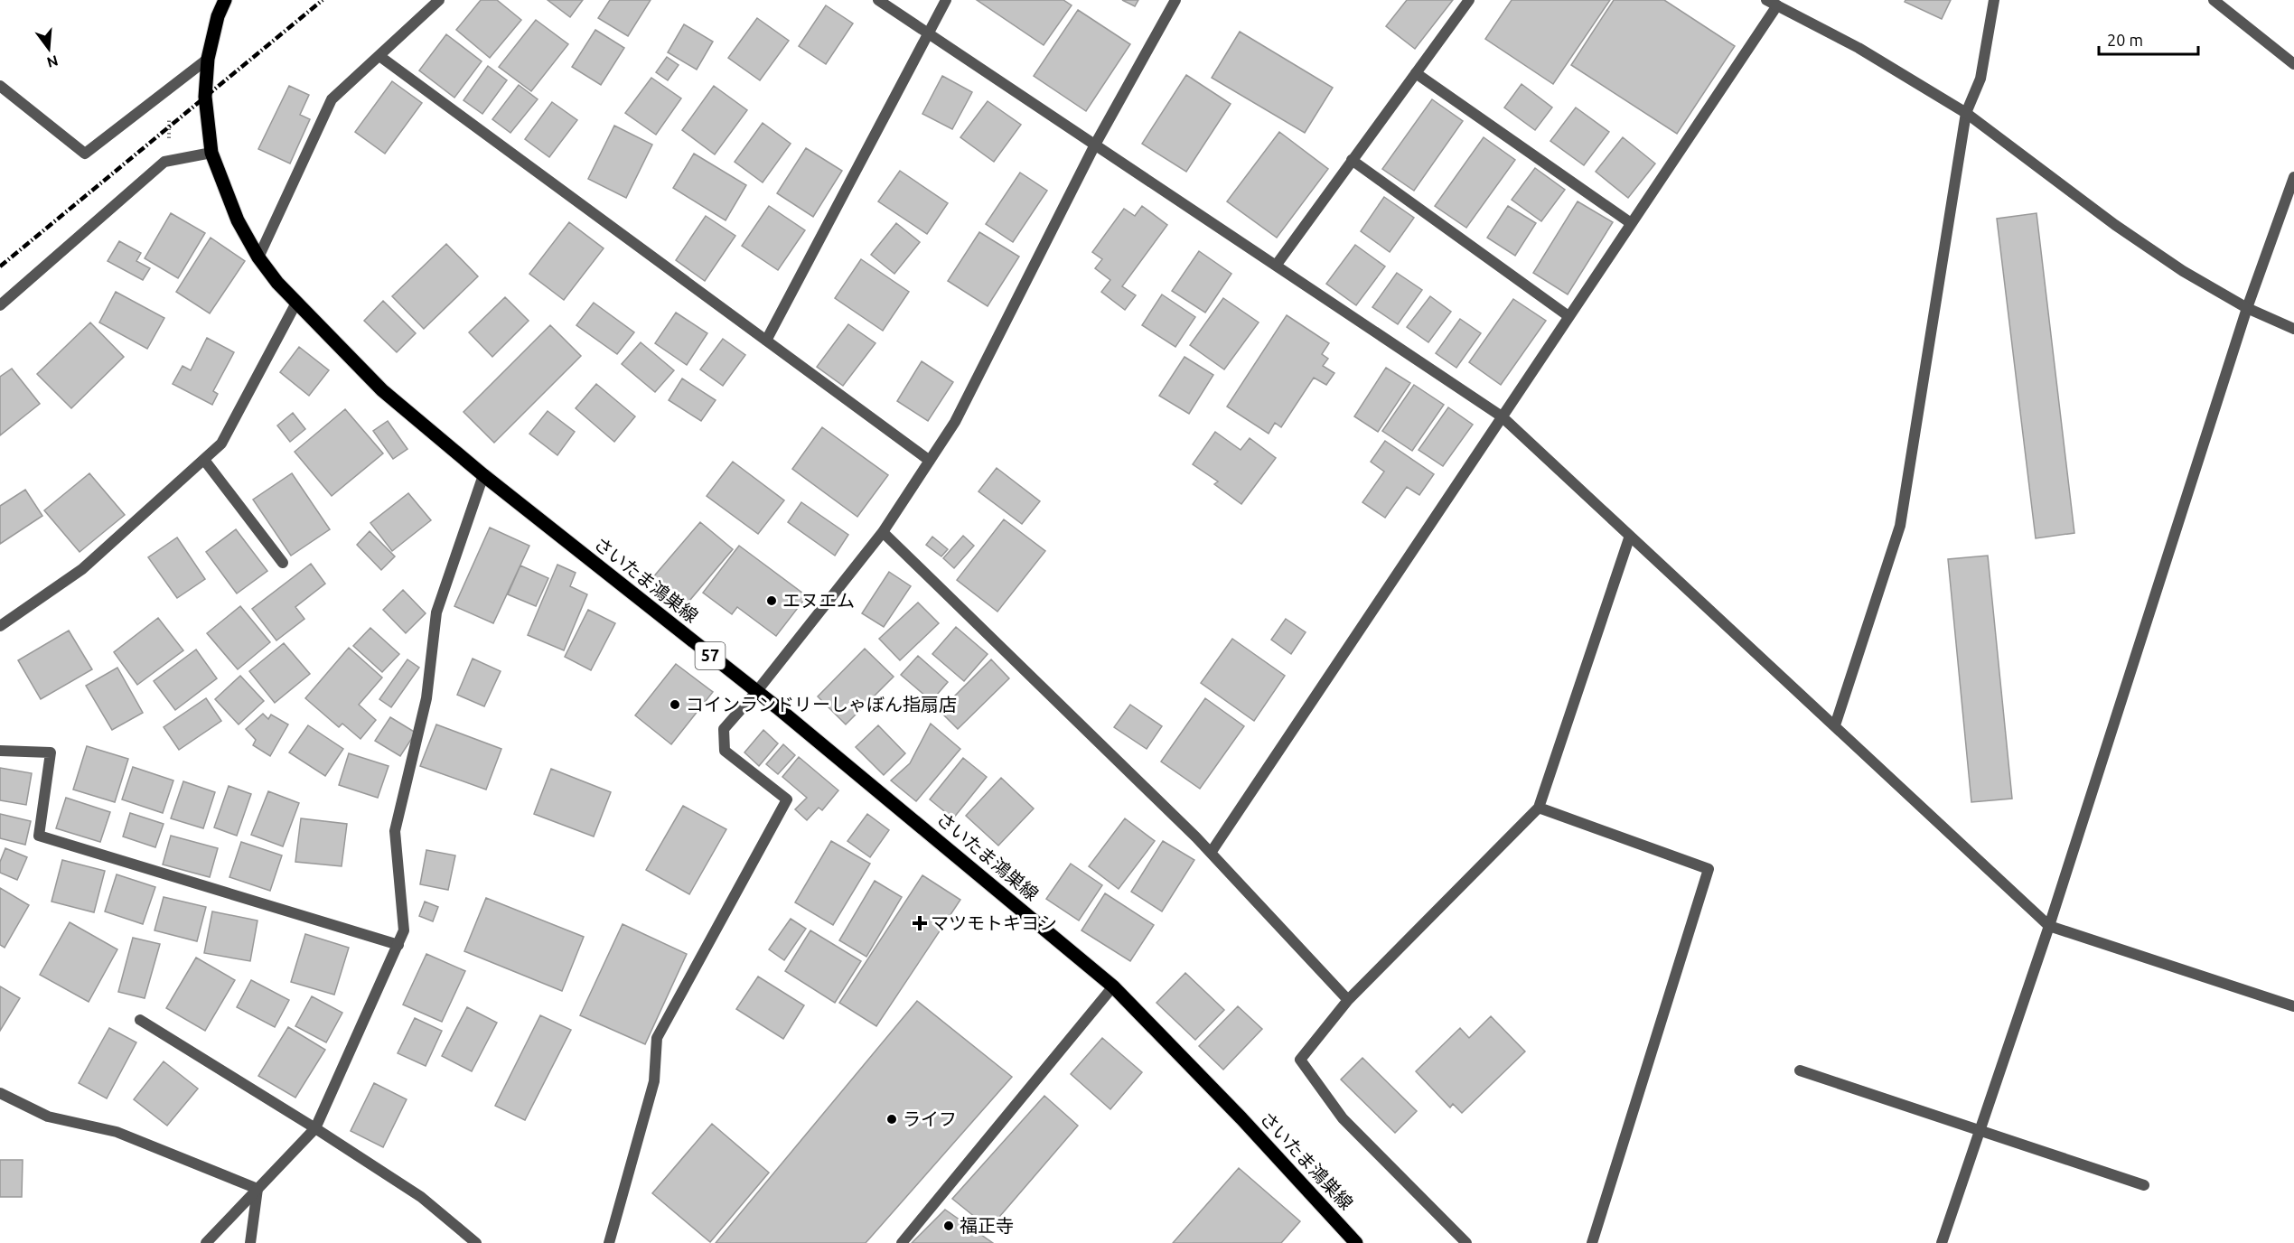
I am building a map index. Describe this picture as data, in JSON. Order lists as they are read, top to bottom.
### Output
{
  "streets": {
    "main road": ["さいたま鴻巣線", "57"]
  },
  "places": {
    "other": [
      "エヌエム",
      "コインランドリーしゃぼん指扇店",
      "ライフ",
      "福正寺"
    ],
    "health": ["マツモトキヨシ"]
  },
  "scale_bar": "20 m",
  "north": "bottom"
}
